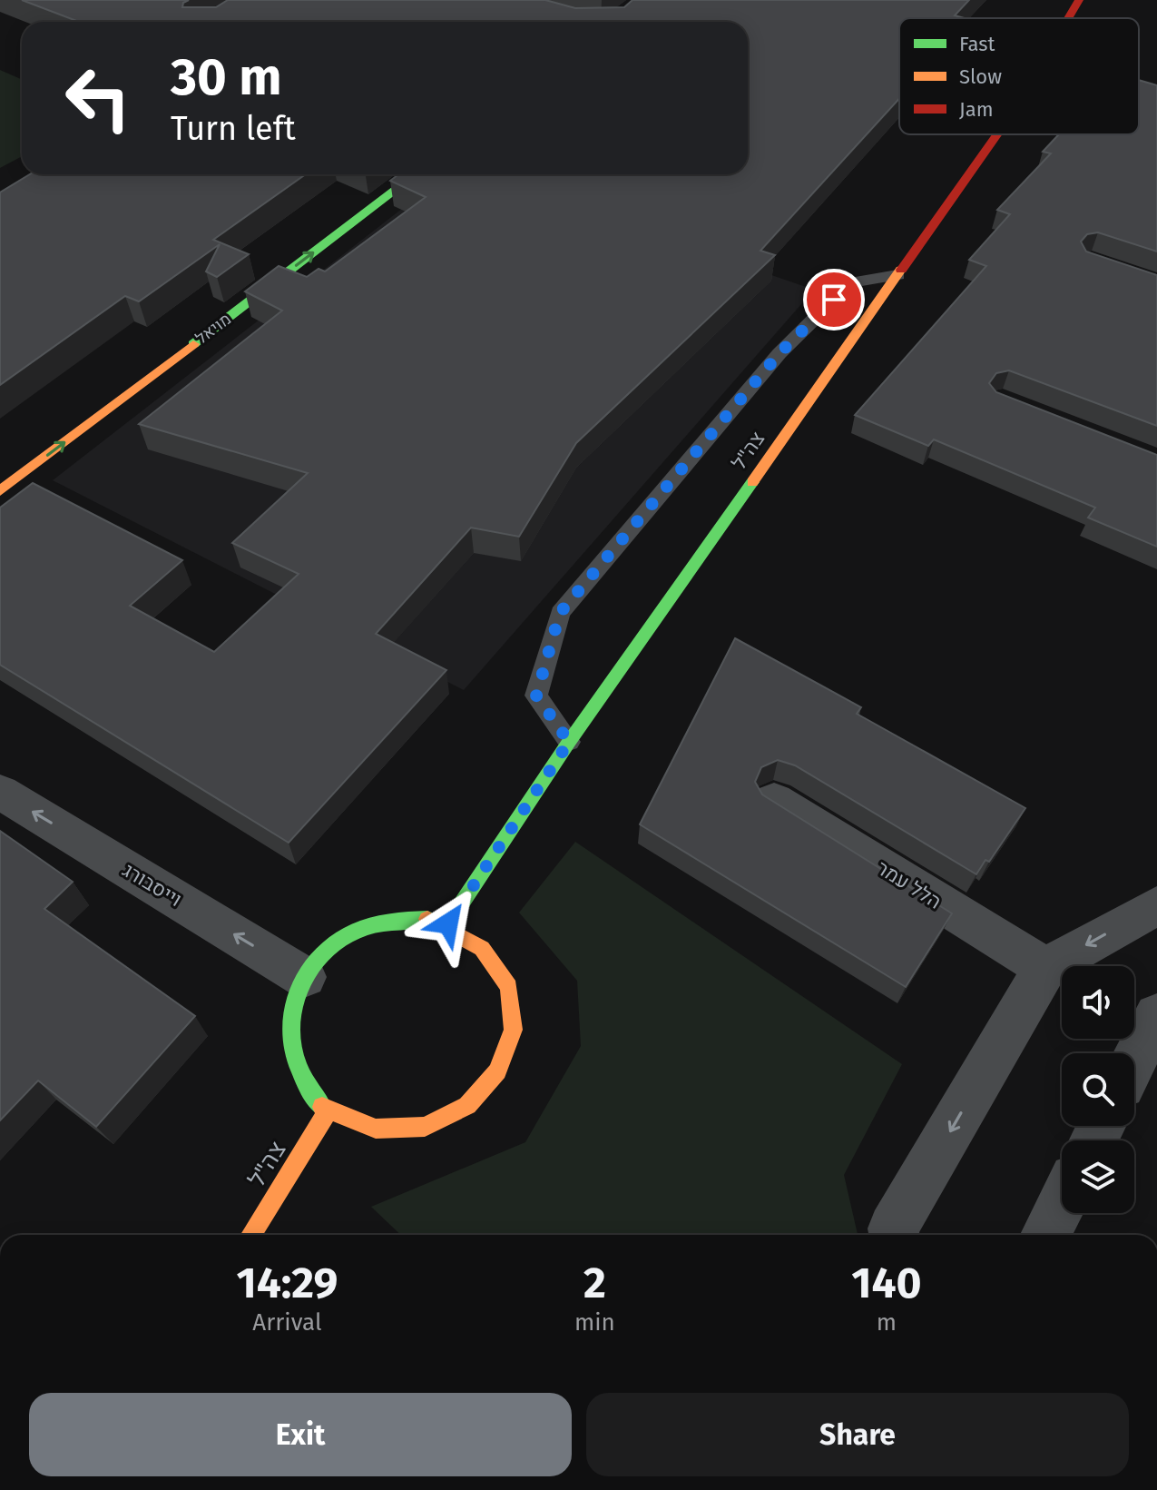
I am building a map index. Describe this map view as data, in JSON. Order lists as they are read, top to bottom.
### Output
{
  "streets": {
    "street": [
      "מויאל",
      "צה\"ל",
      "וייסבורג",
      "הלל עמר"
    ]
  },
  "crossings": [
    ["צה\"ל", "וייסבורג"]
  ],
  "one_way": ["מויאל", "וייסבורג"],
  "legend": ["Fast", "Slow", "Jam"],
  "page": {
    "turn": ["30 m", "Turn left"],
    "eta": [
      "14:29",
      "Arrival",
      "2",
      "min",
      "140",
      "m"
    ],
    "buttons": ["Exit", "Share"]
  }
}
